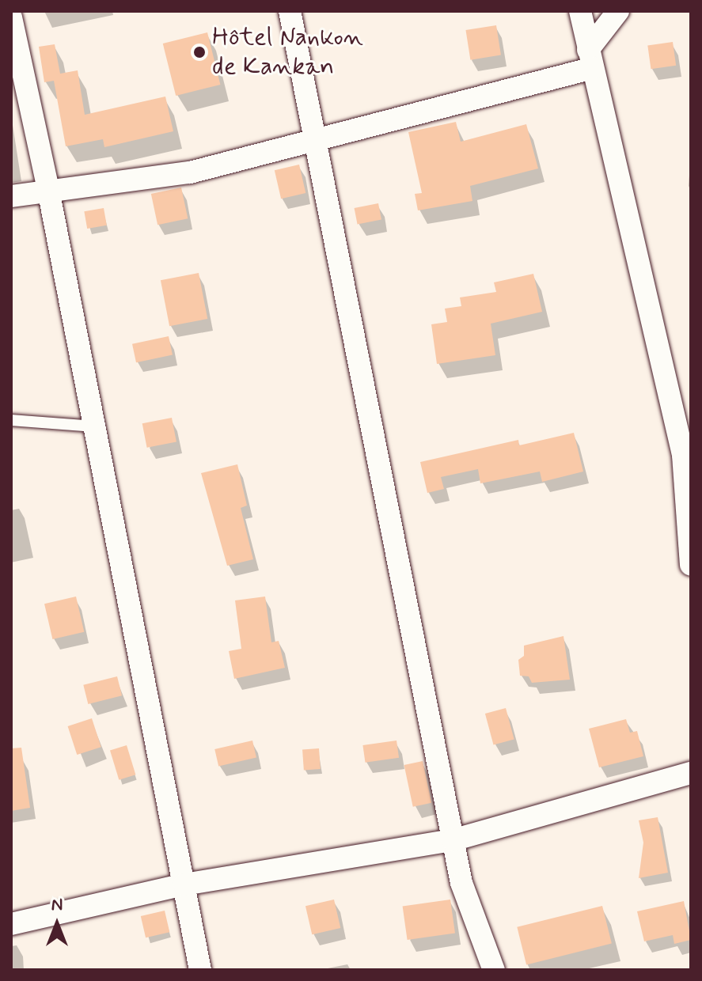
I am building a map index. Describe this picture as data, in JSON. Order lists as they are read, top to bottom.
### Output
{
  "places": ["Hôtel Nankon de Kankan"],
  "north": "top"
}
